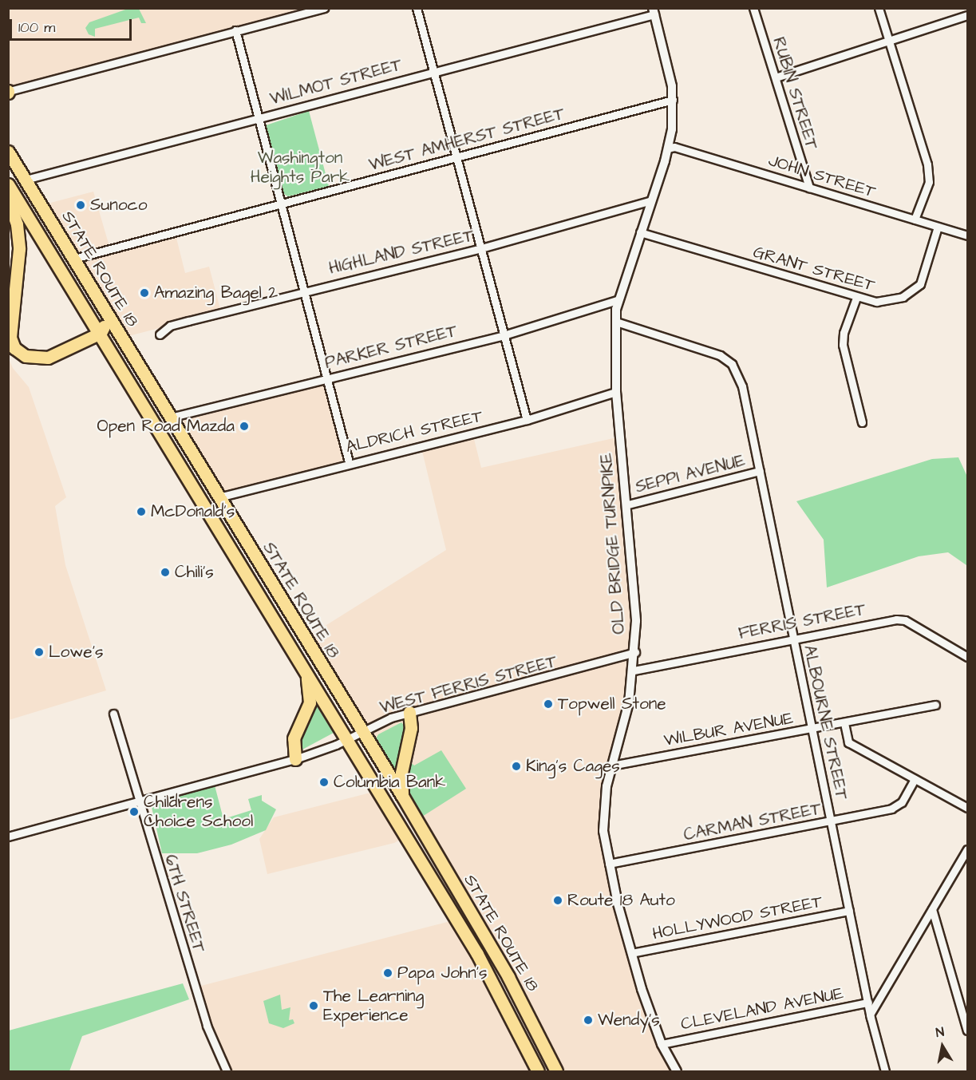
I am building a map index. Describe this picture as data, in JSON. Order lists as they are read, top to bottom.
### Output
{
  "streets": {
    "highway": ["STATE ROUTE 18"],
    "street": [
      "WILMOT STREET",
      "RUBIN STREET",
      "WEST AMHERST STREET",
      "JOHN STREET",
      "HIGHLAND STREET",
      "GRANT STREET",
      "PARKER STREET",
      "ALDRICH STREET",
      "SEPPI AVENUE",
      "OLD BRIDGE TURNPIKE",
      "FERRIS STREET",
      "WEST FERRIS STREET",
      "ALBOURNE STREET",
      "WILBUR AVENUE",
      "CARMAN STREET",
      "6TH STREET",
      "HOLLYWOOD STREET",
      "CLEVELAND AVENUE"
    ]
  },
  "crossings": [
    ["WILMOT STREET", "STATE ROUTE 18"],
    ["WILMOT STREET", "OLD BRIDGE TURNPIKE"],
    ["RUBIN STREET", "JOHN STREET"],
    ["WEST AMHERST STREET", "STATE ROUTE 18"],
    ["WEST AMHERST STREET", "OLD BRIDGE TURNPIKE"],
    ["JOHN STREET", "GRANT STREET"],
    ["JOHN STREET", "OLD BRIDGE TURNPIKE"],
    ["HIGHLAND STREET", "OLD BRIDGE TURNPIKE"],
    ["STATE ROUTE 18", "PARKER STREET"],
    ["STATE ROUTE 18", "ALDRICH STREET"],
    ["STATE ROUTE 18", "WEST FERRIS STREET"],
    ["GRANT STREET", "OLD BRIDGE TURNPIKE"],
    ["PARKER STREET", "OLD BRIDGE TURNPIKE"],
    ["ALDRICH STREET", "OLD BRIDGE TURNPIKE"],
    ["SEPPI AVENUE", "OLD BRIDGE TURNPIKE"],
    ["SEPPI AVENUE", "ALBOURNE STREET"],
    ["OLD BRIDGE TURNPIKE", "FERRIS STREET"],
    ["OLD BRIDGE TURNPIKE", "WEST FERRIS STREET"],
    ["OLD BRIDGE TURNPIKE", "ALBOURNE STREET"],
    ["OLD BRIDGE TURNPIKE", "WILBUR AVENUE"],
    ["OLD BRIDGE TURNPIKE", "CARMAN STREET"],
    ["OLD BRIDGE TURNPIKE", "HOLLYWOOD STREET"],
    ["OLD BRIDGE TURNPIKE", "CLEVELAND AVENUE"],
    ["FERRIS STREET", "ALBOURNE STREET"],
    ["WEST FERRIS STREET", "6TH STREET"],
    ["ALBOURNE STREET", "WILBUR AVENUE"],
    ["ALBOURNE STREET", "CARMAN STREET"],
    ["ALBOURNE STREET", "HOLLYWOOD STREET"],
    ["ALBOURNE STREET", "CLEVELAND AVENUE"]
  ],
  "parks": ["Washington Heights Park"],
  "places": [
    "Sunoco",
    "Amazing Bagel 2",
    "Open Road Mazda",
    "McDonald's",
    "Chili's",
    "Lowe's",
    "Topwell Stone",
    "King's Cages",
    "Columbia Bank",
    "Childrens Choice School",
    "Route 18 Auto",
    "Papa John's",
    "The Learning Experience",
    "Wendy's"
  ],
  "scale_bar": "100 m",
  "north": "top"
}
